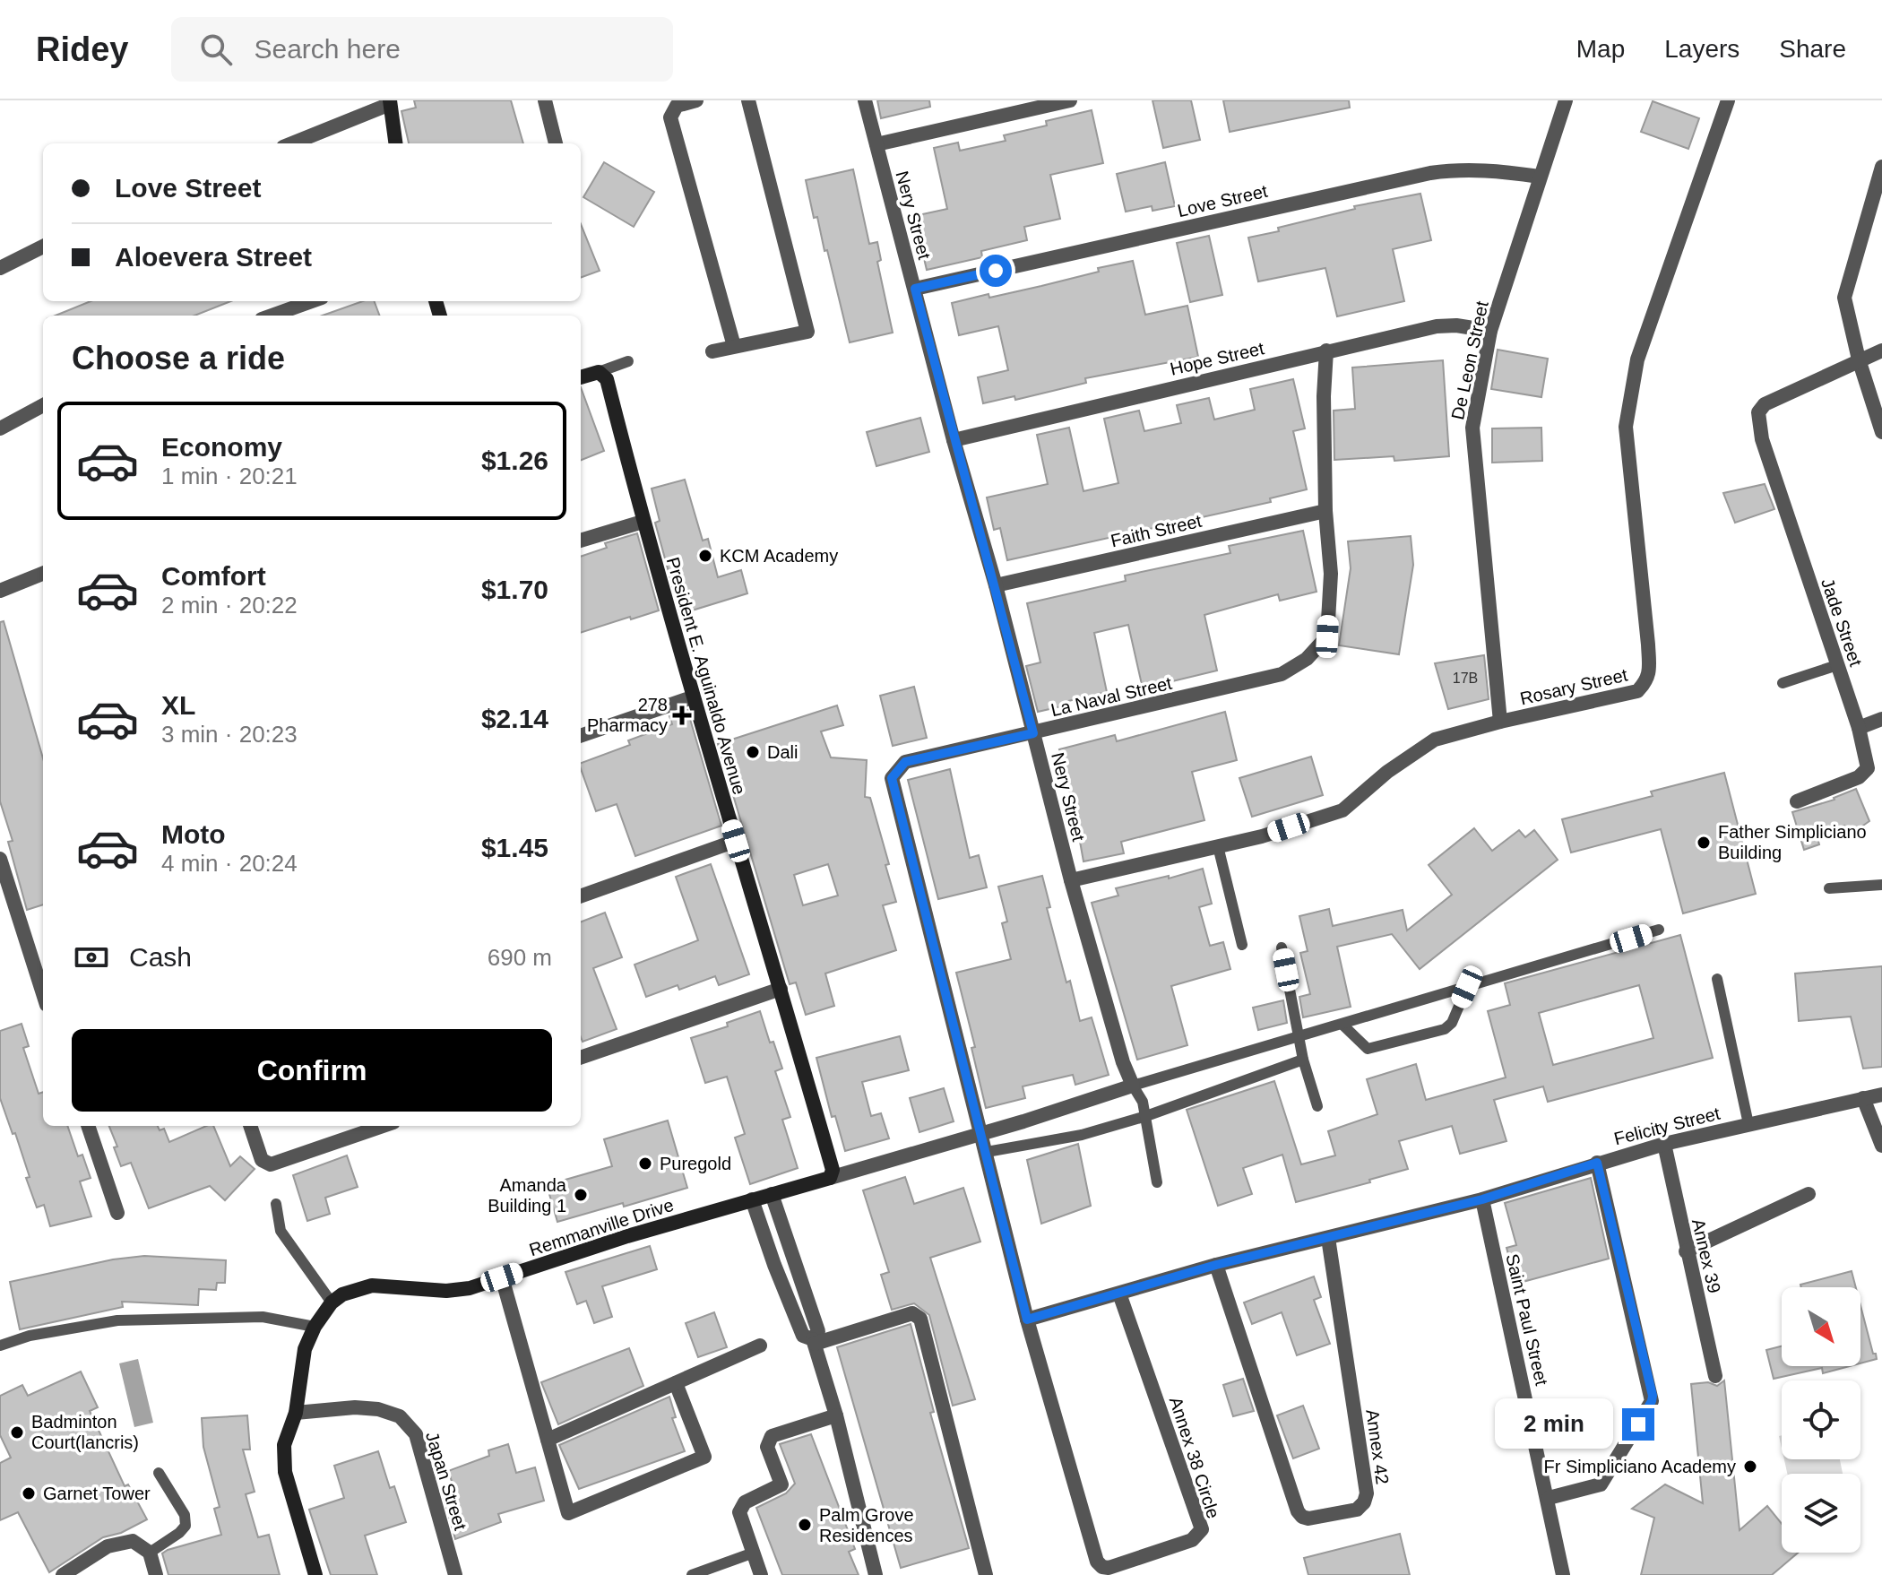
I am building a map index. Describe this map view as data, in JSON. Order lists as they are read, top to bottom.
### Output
{
  "streets": {
    "main road": ["President E. Aguinaldo Avenue", "Remmanville Drive"],
    "street": [
      "Love Street",
      "Nery Street",
      "Hope Street",
      "De Leon Street",
      "Faith Street",
      "Jade Street",
      "Rosary Street",
      "La Naval Street",
      "Felicity Street",
      "Annex 39",
      "Saint Paul Street",
      "Annex 42",
      "Annex 38 Circle",
      "Japan Street"
    ]
  },
  "crossings": [
    ["Love Street", "Nery Street"],
    ["Love Street", "De Leon Street"],
    ["Nery Street", "Hope Street"],
    ["Nery Street", "Faith Street"],
    ["Nery Street", "Rosary Street"],
    ["Nery Street", "La Naval Street"],
    ["Hope Street", "De Leon Street"],
    ["Hope Street", "La Naval Street"],
    ["De Leon Street", "Rosary Street"],
    ["Faith Street", "La Naval Street"],
    ["President E. Aguinaldo Avenue", "Remmanville Drive"],
    ["Felicity Street", "Annex 39"],
    ["Felicity Street", "Saint Paul Street"],
    ["Felicity Street", "Annex 42"],
    ["Felicity Street", "Annex 38 Circle"]
  ],
  "places": {
    "other": [
      "KCM Academy",
      "Dali",
      "Father Simpliciano Building",
      "Puregold",
      "Amanda Building 1",
      "Badminton Court(lancris)",
      "Fr Simpliciano Academy",
      "Garnet Tower",
      "Palm Grove Residences"
    ],
    "health": ["278 Pharmacy"]
  },
  "house_numbers": ["17B"],
  "north": "bottom right",
  "page": {
    "header": "Ridey",
    "search": "Search here",
    "nav": ["Map", "Layers", "Share"],
    "banner": ["Love Street", "Aloevera Street"],
    "heading": "Choose a ride",
    "list": [
      {
        "name": "Economy",
        "note": "1 min · 20:21",
        "value": "$1.26"
      },
      {
        "name": "Comfort",
        "note": "2 min · 20:22",
        "value": "$1.70"
      },
      {
        "name": "XL",
        "note": "3 min · 20:23",
        "value": "$2.14"
      },
      {
        "name": "Moto",
        "note": "4 min · 20:24",
        "value": "$1.45"
      }
    ],
    "pay": ["Cash", "690 m"],
    "buttons": "Confirm",
    "bubble": "2 min"
  }
}
